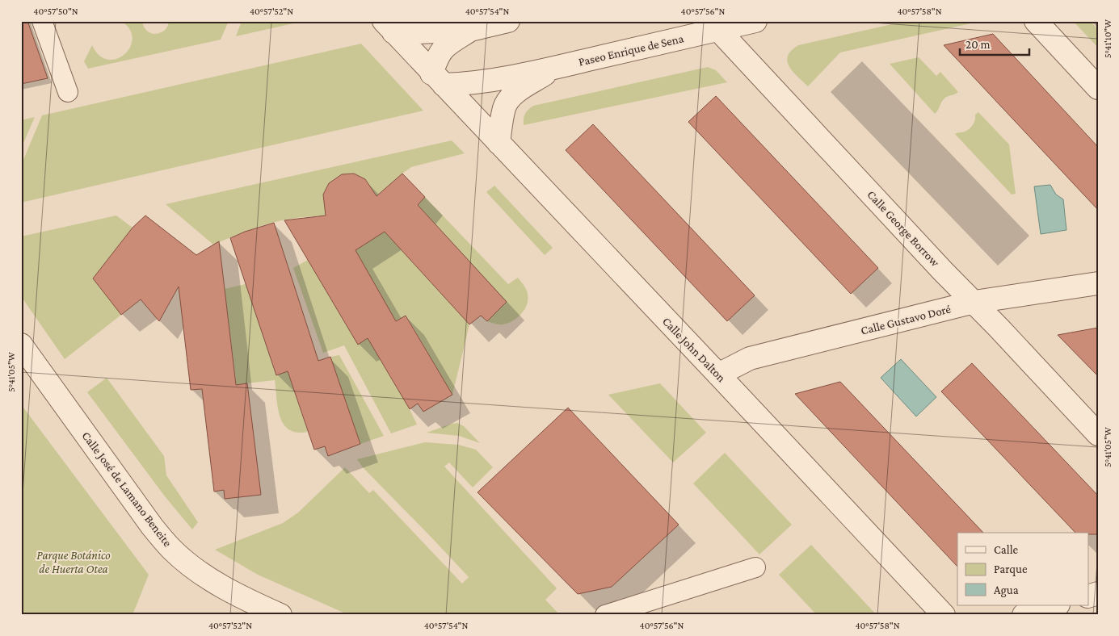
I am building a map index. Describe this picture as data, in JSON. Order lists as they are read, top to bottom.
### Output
{
  "streets": {
    "street": [
      "Paseo Enrique de Sena",
      "Calle George Borrow",
      "Calle Gustavo Doré",
      "Calle John Dalton",
      "Calle José de Lamano Beneite"
    ]
  },
  "crossings": [
    ["Paseo Enrique de Sena", "Calle George Borrow"],
    ["Paseo Enrique de Sena", "Calle John Dalton"],
    ["Calle George Borrow", "Calle Gustavo Doré"],
    ["Calle Gustavo Doré", "Calle John Dalton"]
  ],
  "parks": ["Parque Botánico de Huerta Otea"],
  "legend": ["Calle", "Parque", "Agua"],
  "scale_bar": "20 m",
  "coordinates": [
    "40°57'50\"N",
    "40°57'52\"N",
    "40°57'54\"N",
    "40°57'56\"N",
    "40°57'58\"N",
    "5°41'10\"W",
    "5°41'05\"W"
  ]
}
